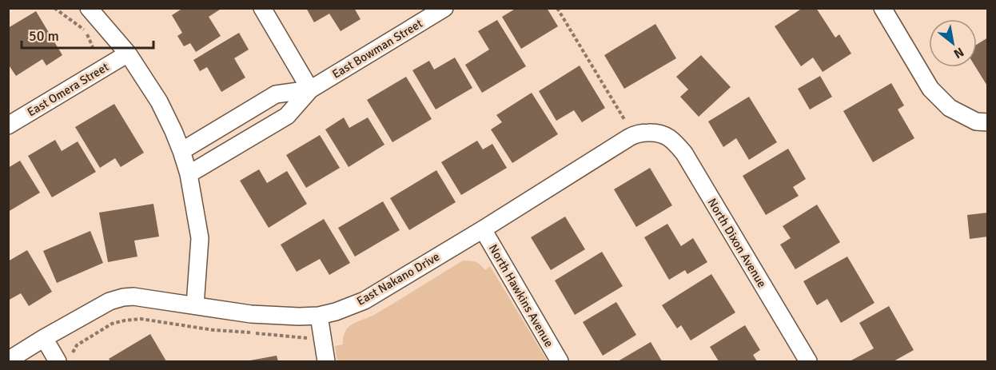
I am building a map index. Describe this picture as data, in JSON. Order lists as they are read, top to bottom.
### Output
{
  "streets": {
    "street": [
      "East Bowman Street",
      "East Omera Street",
      "North Dixon Avenue",
      "East Nakano Drive",
      "North Hawkins Avenue"
    ]
  },
  "crossings": [
    ["North Dixon Avenue", "East Nakano Drive"],
    ["East Nakano Drive", "North Hawkins Avenue"]
  ],
  "scale_bar": "50 m",
  "north": "bottom right"
}
